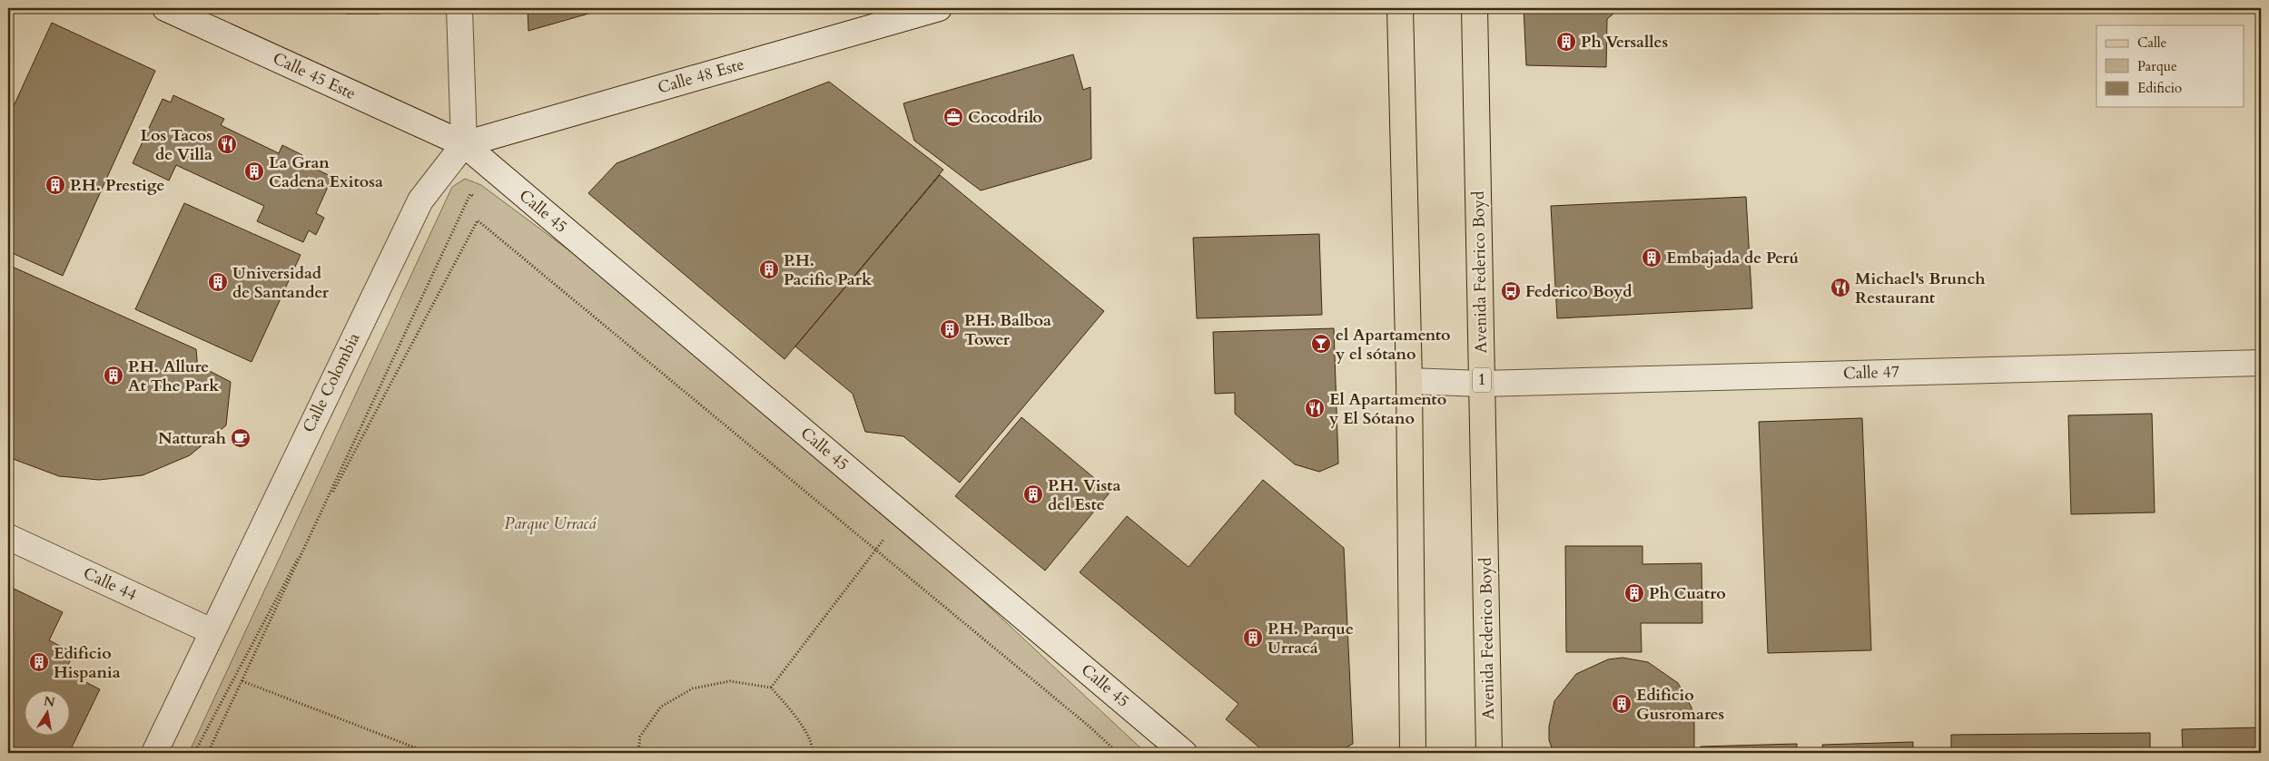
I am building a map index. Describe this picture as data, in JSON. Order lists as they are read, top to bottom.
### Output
{
  "streets": {
    "main road": ["Avenida Federico Boyd", "1"],
    "street": [
      "Calle 45 Este",
      "Calle 48 Este",
      "Calle 45",
      "Calle 47",
      "Calle Colombia",
      "Calle 44"
    ]
  },
  "crossings": [
    ["Calle 45 Este", "Calle 48 Este"],
    ["Calle 45 Este", "Calle 45"],
    ["Calle 45 Este", "Calle Colombia"],
    ["Calle 48 Este", "Calle 45"],
    ["Calle 48 Este", "Calle Colombia"],
    ["Calle 45", "Calle Colombia"],
    ["Avenida Federico Boyd", "Calle 47"],
    ["Calle Colombia", "Calle 44"]
  ],
  "parks": ["Parque Urracá"],
  "places": {
    "building": [
      "Ph Versalles",
      "La Gran Cadena Exitosa",
      "P.H. Prestige",
      "Embajada de Perú",
      "P.H. Pacific Park",
      "Universidad de Santander",
      "P.H. Balboa Tower",
      "P.H. Allure At The Park",
      "P.H. Vista del Este",
      "Ph Cuatro",
      "P.H. Parque Urracá",
      "Edificio Hispania",
      "Edificio Gusromares"
    ],
    "office": ["Cocodrilo"],
    "restaurant": ["Los Tacos de Villa", "Michael's Brunch Restaurant", "El Apartamento y El Sótano"],
    "bus stop": ["Federico Boyd"],
    "bar": ["el Apartamento y el sótano"],
    "cafe": ["Natturah"]
  },
  "legend": ["Calle", "Parque", "Edificio"],
  "north": "top"
}
